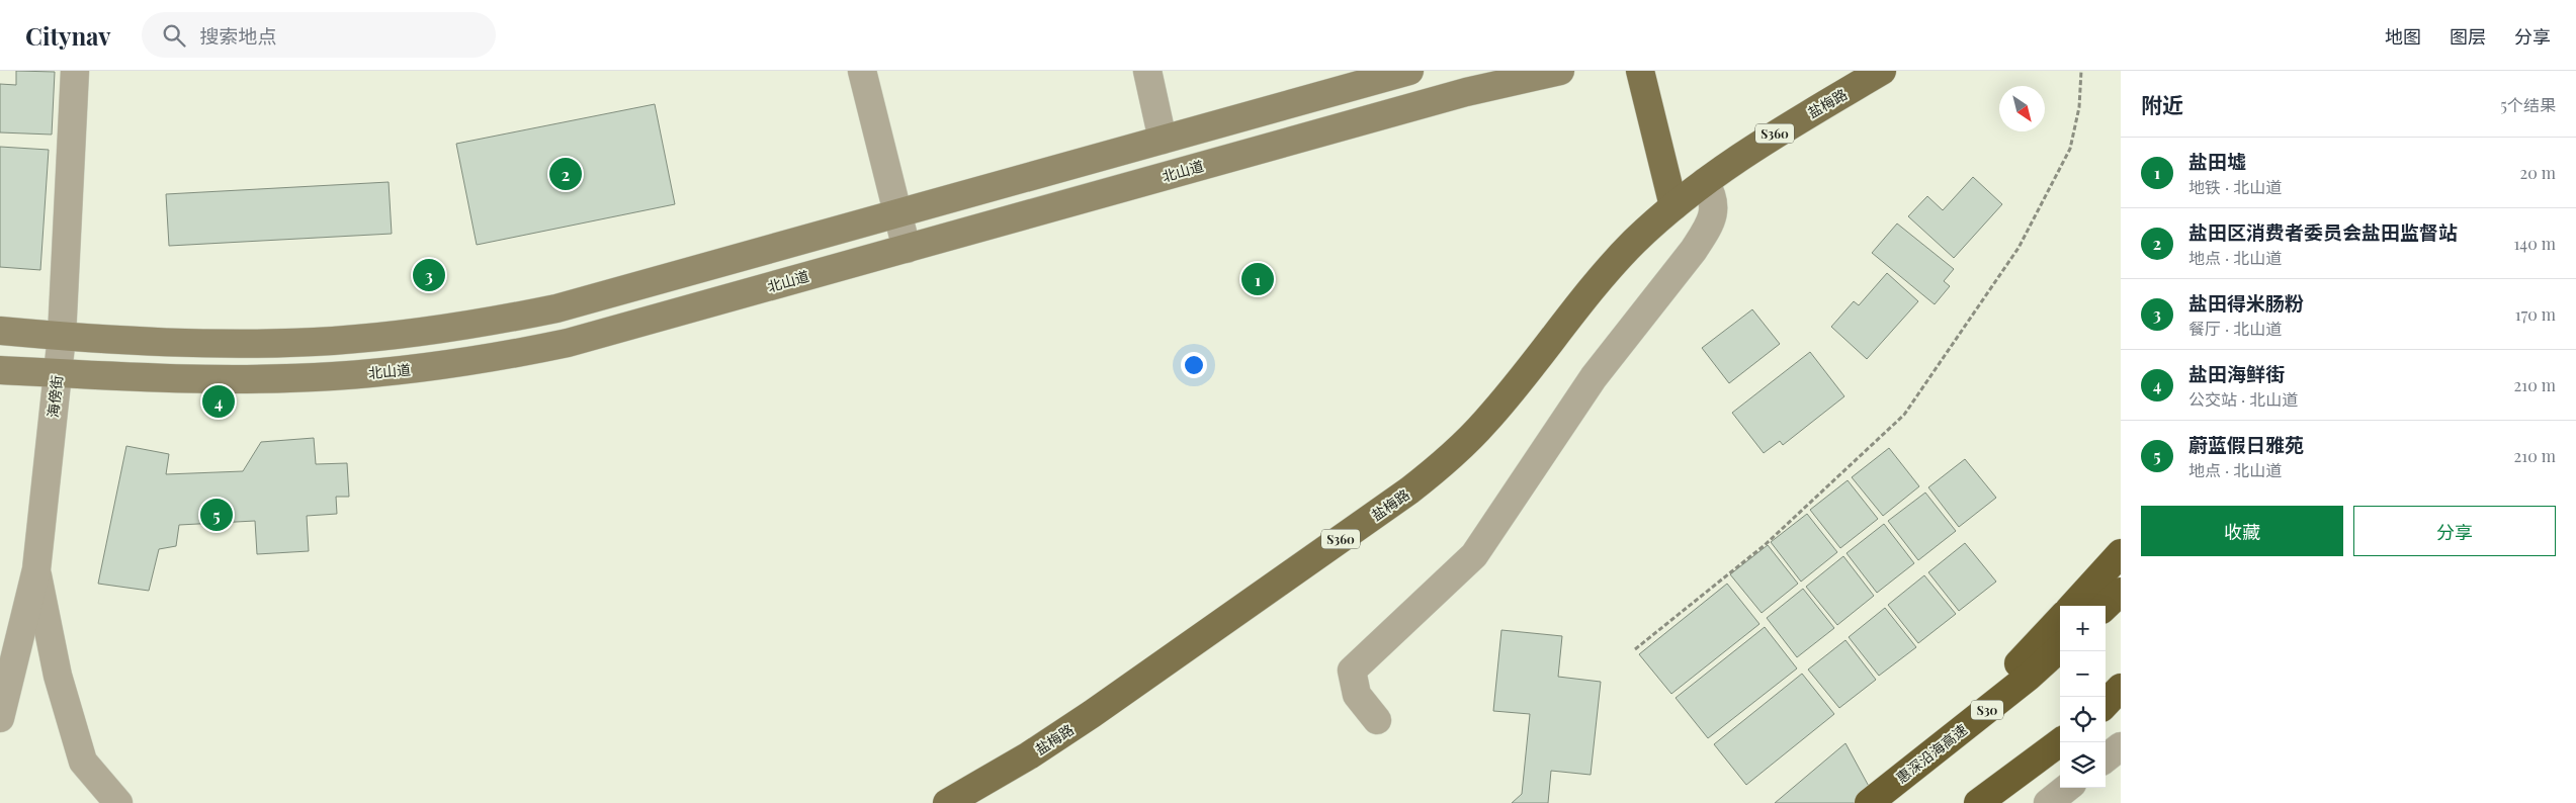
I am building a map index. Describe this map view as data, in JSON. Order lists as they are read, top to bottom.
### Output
{
  "streets": {
    "highway": ["S30", "惠深沿海高速"],
    "main road": ["盐梅路", "S360", "北山道"],
    "street": ["海傍街"]
  },
  "crossings": [
    ["北山道", "海傍街"]
  ],
  "north": "bottom right",
  "page": {
    "header": "Citynav",
    "search": "搜索地点",
    "nav": ["地图", "图层", "分享"],
    "heading": ["附近", "5个结果"],
    "list": [
      {
        "mark": "1",
        "name": "盐田墟",
        "note": "地铁 · 北山道",
        "value": "20 m"
      },
      {
        "mark": "2",
        "name": "盐田区消费者委员会盐田监督站",
        "note": "地点 · 北山道",
        "value": "140 m"
      },
      {
        "mark": "3",
        "name": "盐田得米肠粉",
        "note": "餐厅 · 北山道",
        "value": "170 m"
      },
      {
        "mark": "4",
        "name": "盐田海鲜街",
        "note": "公交站 · 北山道",
        "value": "210 m"
      },
      {
        "mark": "5",
        "name": "蔚蓝假日雅苑",
        "note": "地点 · 北山道",
        "value": "210 m"
      }
    ],
    "pins": [
      "2",
      "3",
      "1",
      "4",
      "5"
    ],
    "buttons": ["收藏", "分享"],
    "map_buttons": ["+", "−"]
  }
}
